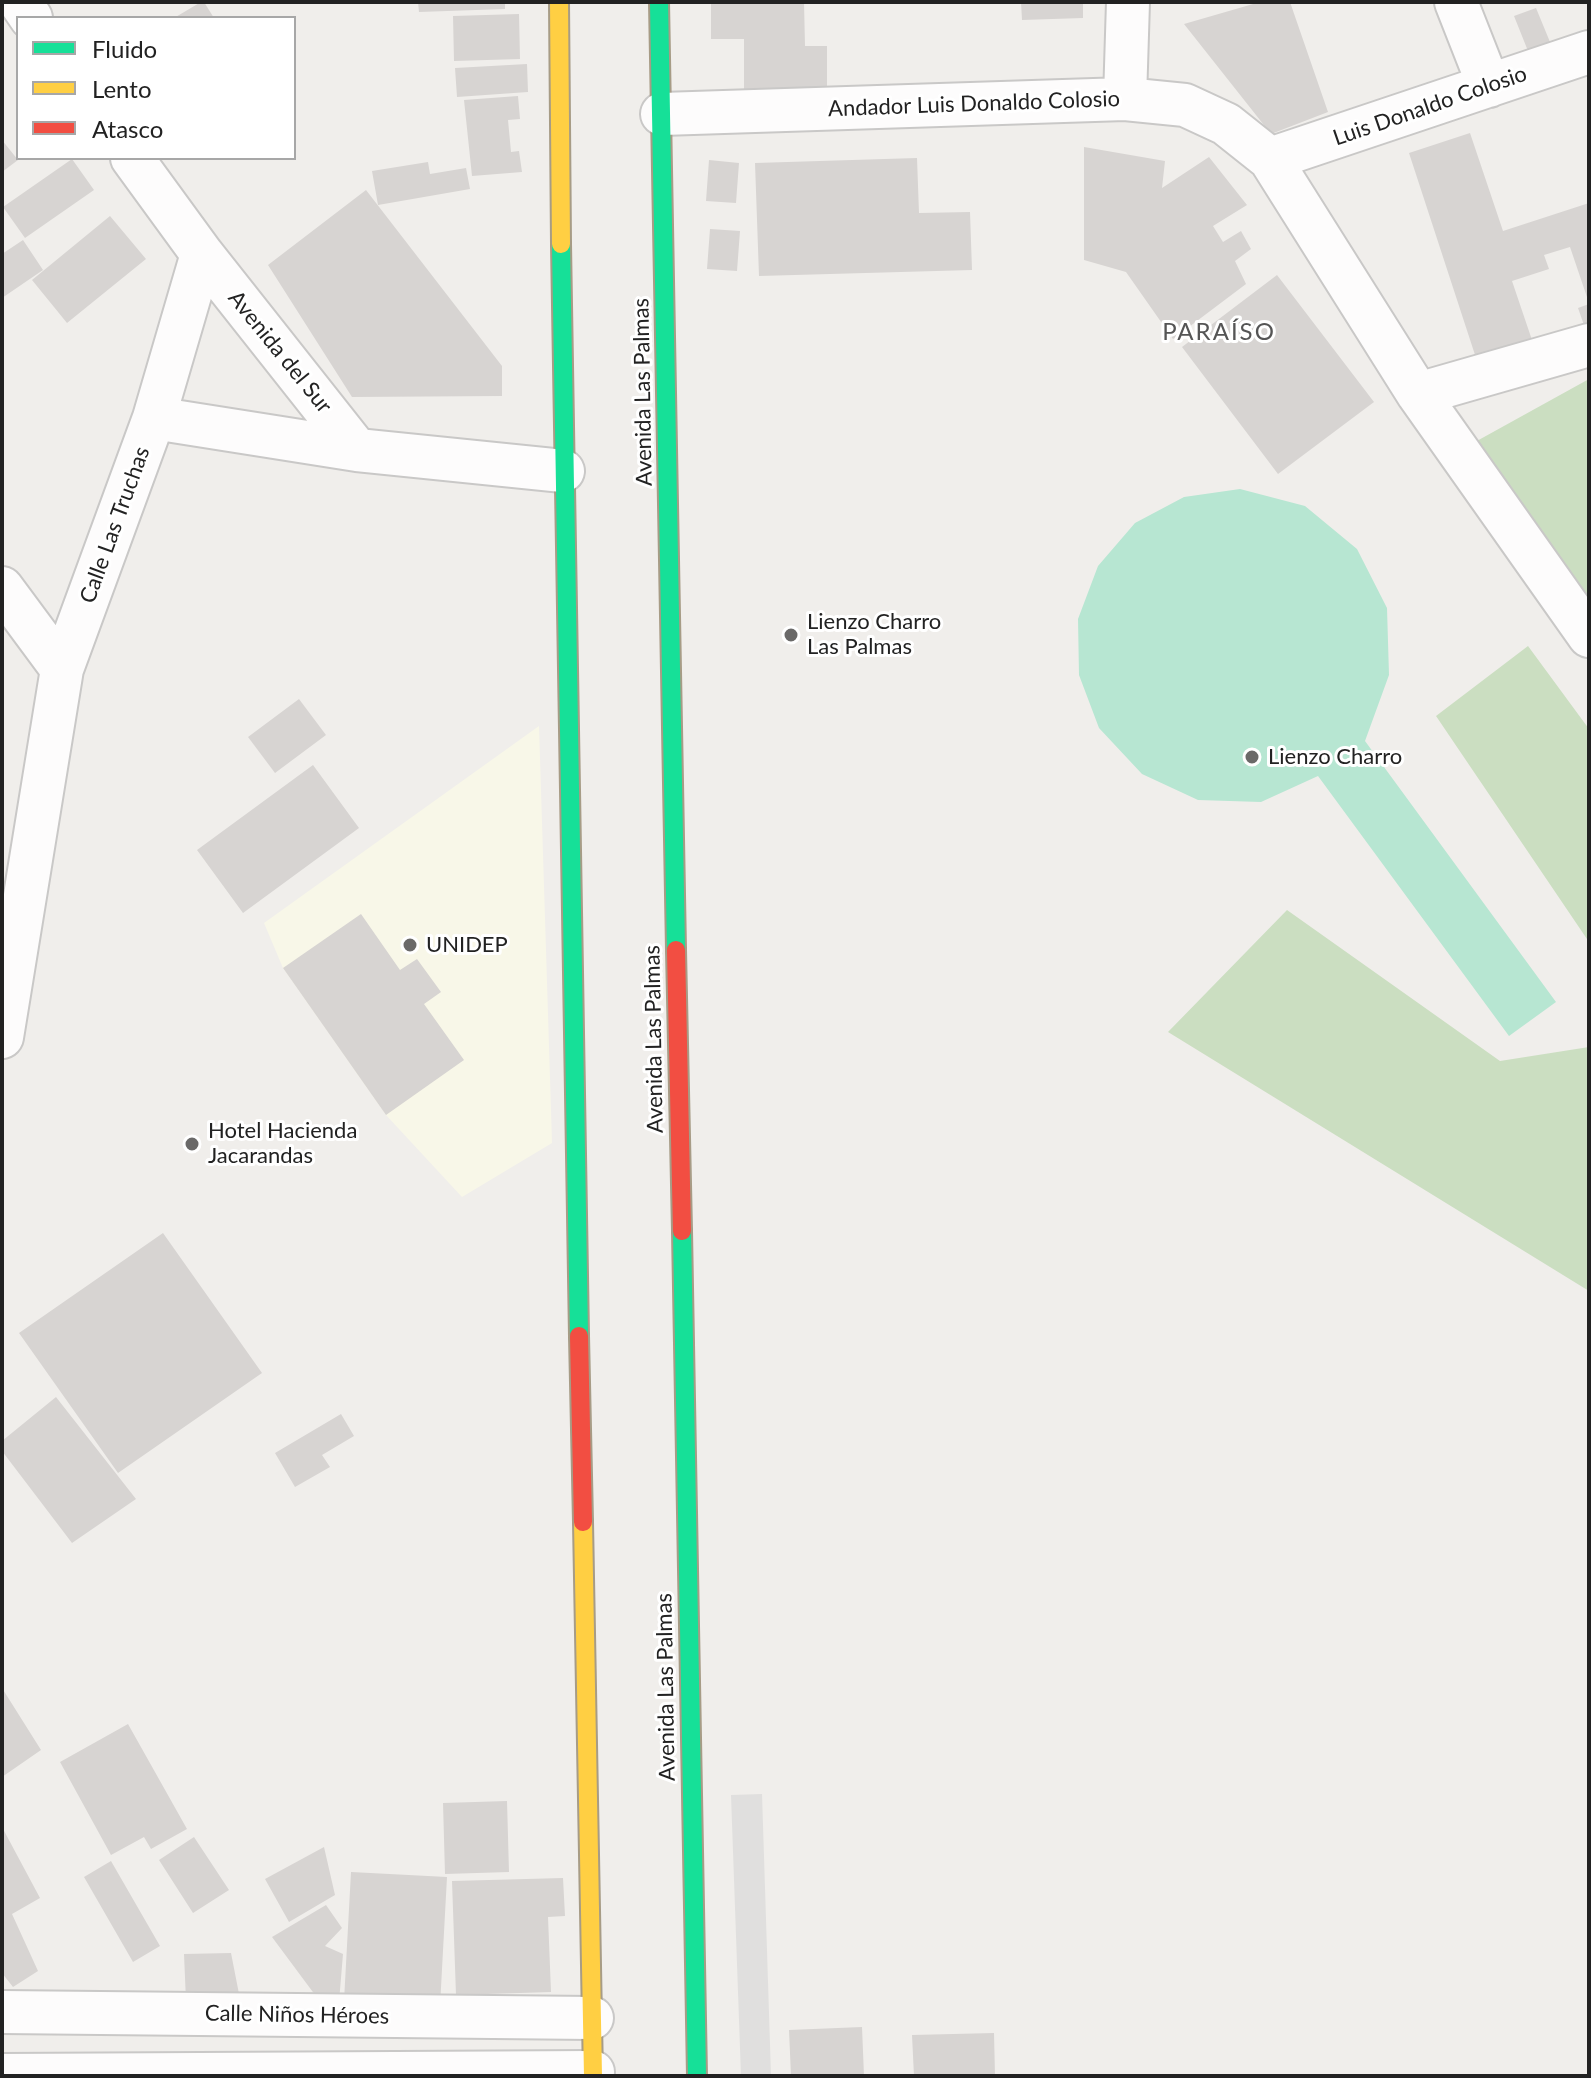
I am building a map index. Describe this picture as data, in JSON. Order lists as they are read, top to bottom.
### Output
{
  "streets": {
    "main road": ["Avenida Las Palmas"],
    "street": [
      "Andador Luis Donaldo Colosio",
      "Luis Donaldo Colosio",
      "Avenida del Sur",
      "Calle Las Truchas",
      "Calle Niños Héroes"
    ]
  },
  "crossings": [
    ["Andador Luis Donaldo Colosio", "Luis Donaldo Colosio"],
    ["Andador Luis Donaldo Colosio", "Avenida Las Palmas"],
    ["Avenida del Sur", "Calle Las Truchas"]
  ],
  "districts": ["PARAÍSO"],
  "places": [
    "Lienzo Charro Las Palmas",
    "Lienzo Charro",
    "UNIDEP",
    "Hotel Hacienda Jacarandas"
  ],
  "legend": ["Fluido", "Lento", "Atasco"]
}
